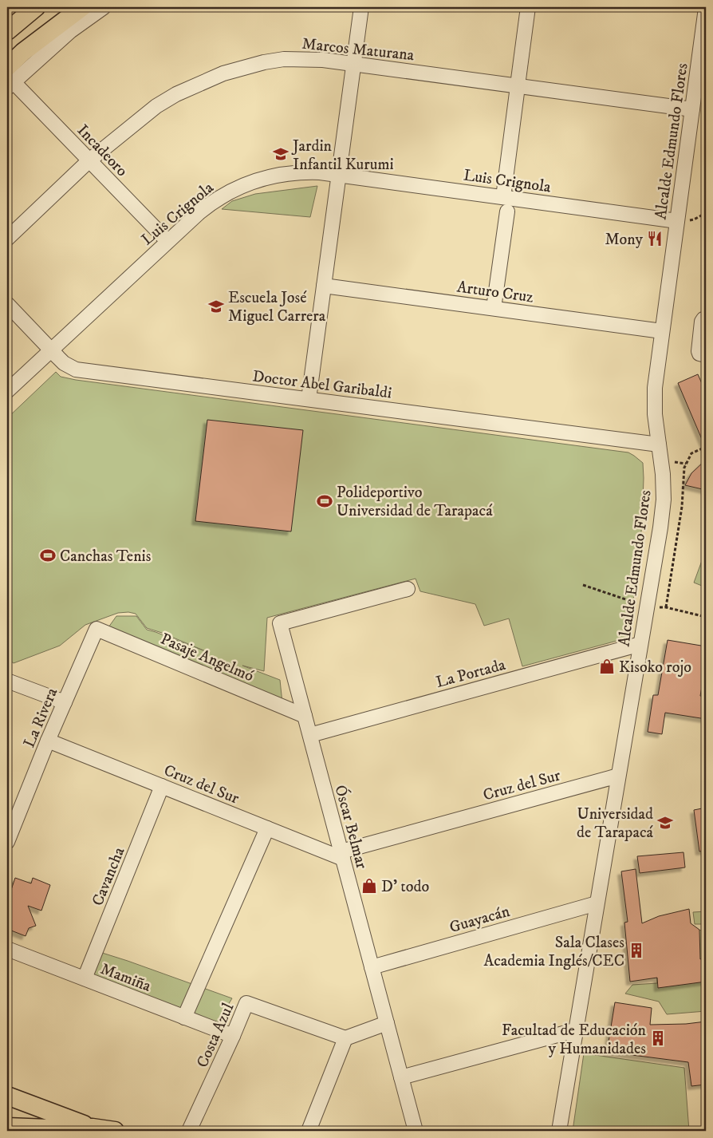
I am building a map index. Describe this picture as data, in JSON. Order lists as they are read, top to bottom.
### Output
{
  "streets": {
    "street": [
      "Marcos Maturana",
      "Alcalde Edmundo Flores",
      "Incadeoro",
      "Luis Crignola",
      "Arturo Cruz",
      "Doctor Abel Garibaldi",
      "Pasaje Angelmó",
      "La Portada",
      "La Rivera",
      "Cruz del Sur",
      "Óscar Belmar",
      "Cavancha",
      "Guayacán",
      "Mamiña",
      "Costa Azul"
    ]
  },
  "crossings": [
    ["Marcos Maturana", "Alcalde Edmundo Flores"],
    ["Marcos Maturana", "Incadeoro"],
    ["Alcalde Edmundo Flores", "Luis Crignola"],
    ["Alcalde Edmundo Flores", "Arturo Cruz"],
    ["Alcalde Edmundo Flores", "Doctor Abel Garibaldi"],
    ["Alcalde Edmundo Flores", "La Portada"],
    ["Alcalde Edmundo Flores", "Cruz del Sur"],
    ["Alcalde Edmundo Flores", "Guayacán"],
    ["Incadeoro", "Luis Crignola"],
    ["Luis Crignola", "Doctor Abel Garibaldi"],
    ["Pasaje Angelmó", "La Rivera"],
    ["Pasaje Angelmó", "Óscar Belmar"],
    ["La Portada", "Óscar Belmar"],
    ["La Rivera", "Cruz del Sur"],
    ["Cruz del Sur", "Óscar Belmar"],
    ["Cruz del Sur", "Cavancha"],
    ["Óscar Belmar", "Guayacán"],
    ["Cavancha", "Mamiña"],
    ["Mamiña", "Costa Azul"]
  ],
  "places": {
    "school or university": ["Jardin Infantil Kurumi", "Escuela José Miguel Carrera", "Universidad de Tarapacá"],
    "restaurant": ["Mony"],
    "sports": ["Polideportivo Universidad de Tarapacá", "Canchas Tenis"],
    "shop": ["Kisoko rojo", "D' todo"],
    "building": ["Sala Clases Academia Inglés/CEC", "Facultad de Educación y Humanidades"]
  }
}
